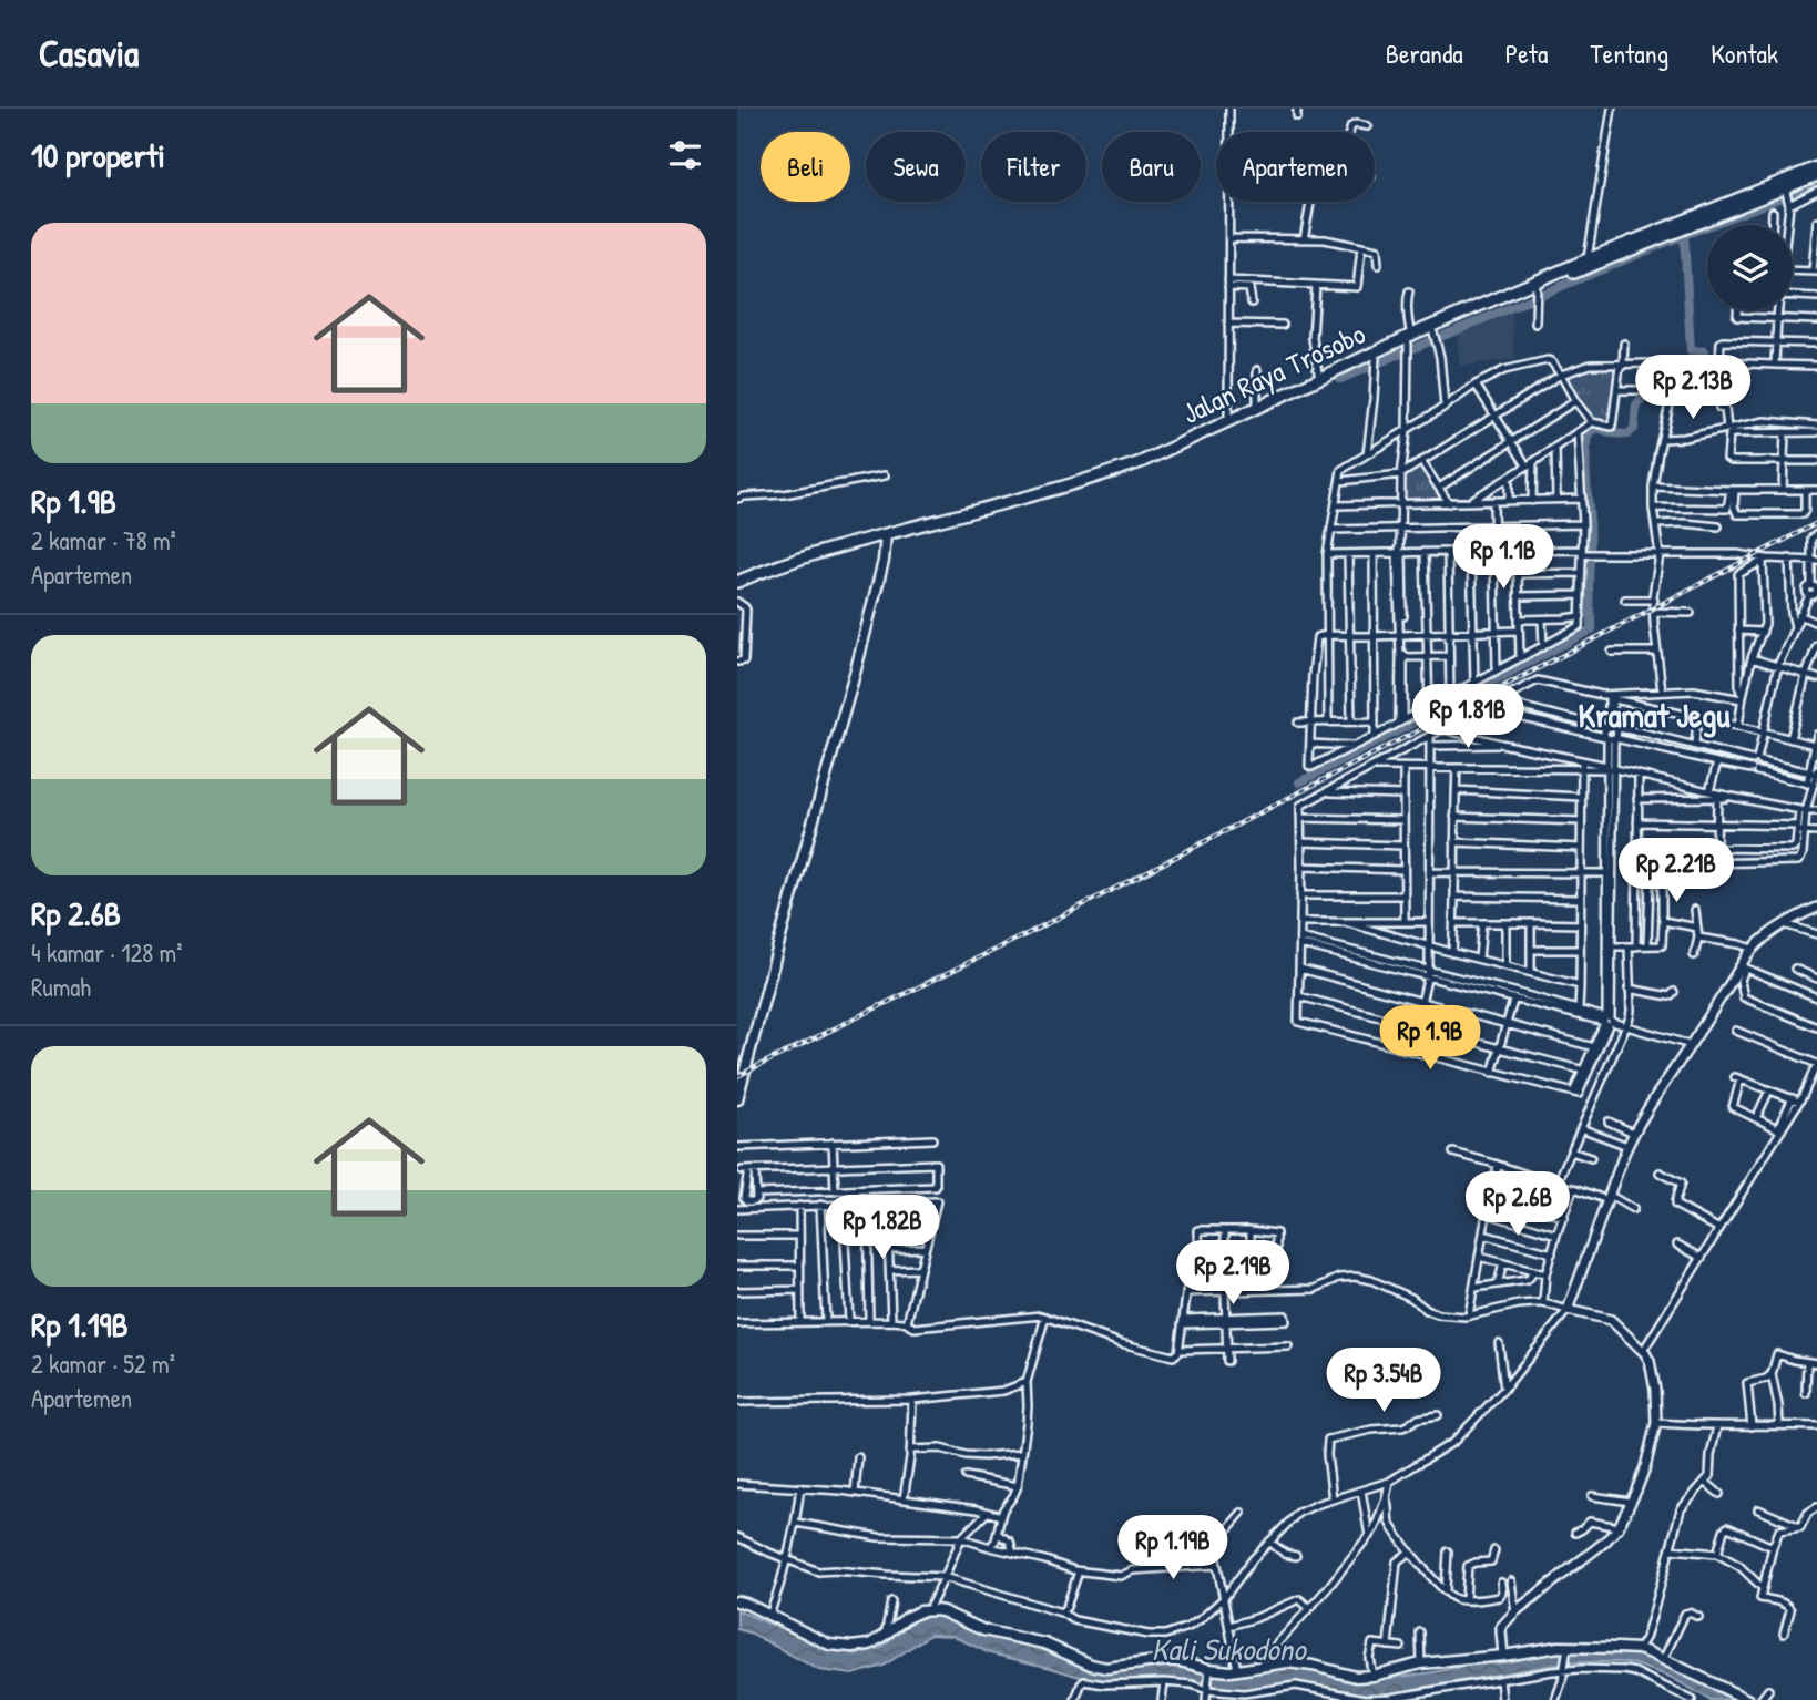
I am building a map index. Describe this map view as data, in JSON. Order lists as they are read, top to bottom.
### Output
{
  "streets": {
    "highway": ["Jalan Raya Trosobo"]
  },
  "districts": ["Kramat Jegu"],
  "water": ["Kali Sukodono"],
  "page": {
    "header": "Casavia",
    "nav": [
      "Beranda",
      "Peta",
      "Tentang",
      "Kontak"
    ],
    "heading": "10 properti",
    "chip": [
      "Beli",
      "Sewa",
      "Filter",
      "Baru",
      "Apartemen"
    ],
    "list": [
      {
        "name": "Rp 1.9B",
        "note": "2 kamar · 78 m² · Apartemen"
      },
      {
        "name": "Rp 2.6B",
        "note": "4 kamar · 128 m² · Rumah"
      },
      {
        "name": "Rp 1.19B",
        "note": "2 kamar · 52 m² · Apartemen"
      }
    ],
    "price": [
      "Rp 2.13B",
      "Rp 1.1B",
      "Rp 1.81B",
      "Rp 2.21B",
      "Rp 1.9B",
      "Rp 2.6B",
      "Rp 1.82B",
      "Rp 2.19B",
      "Rp 3.54B",
      "Rp 1.19B"
    ]
  }
}
